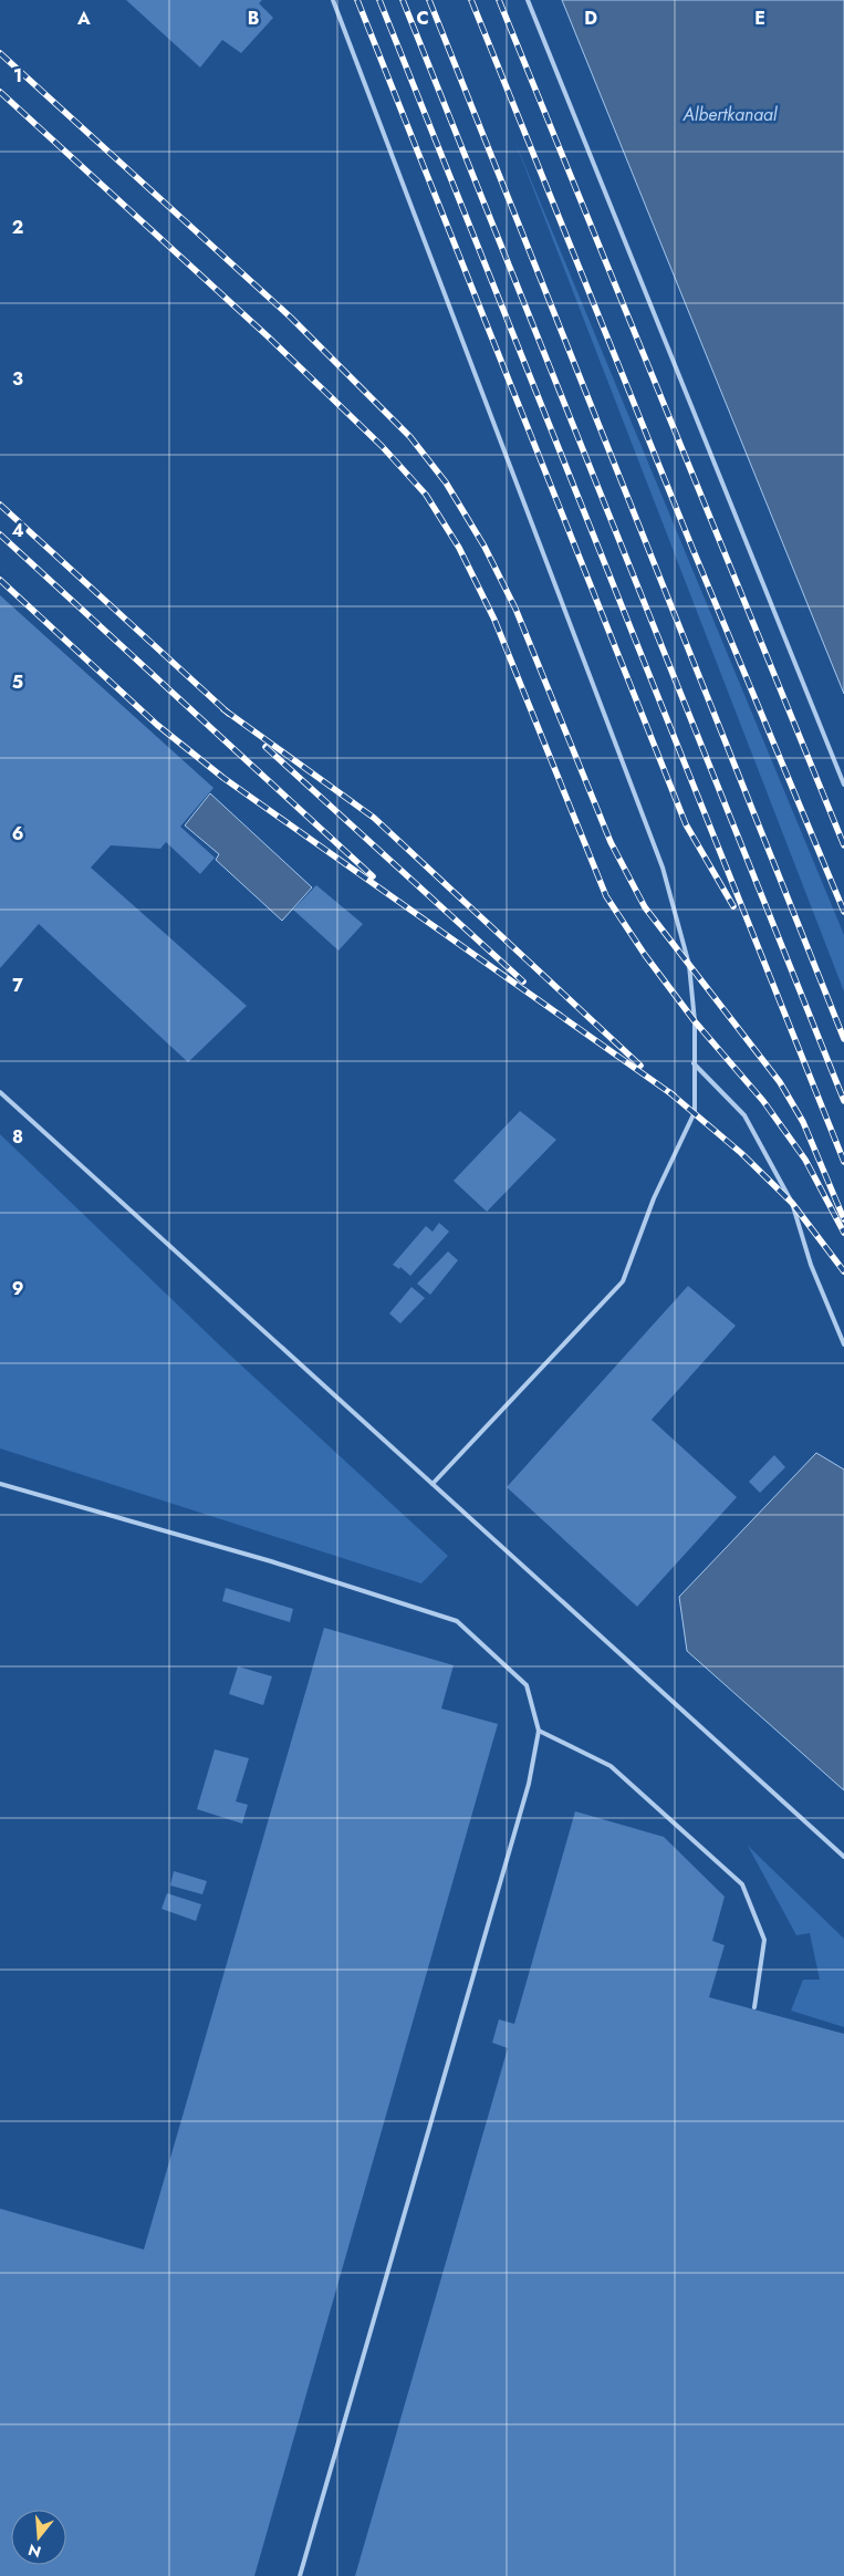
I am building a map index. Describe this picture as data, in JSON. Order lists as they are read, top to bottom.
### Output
{
  "water": ["Albertkanaal"],
  "north": "bottom",
  "grid": {
    "columns": [
      "A",
      "B",
      "C",
      "D",
      "E"
    ],
    "rows": [
      "1",
      "2",
      "3",
      "4",
      "5",
      "6",
      "7",
      "8",
      "9"
    ]
  }
}
